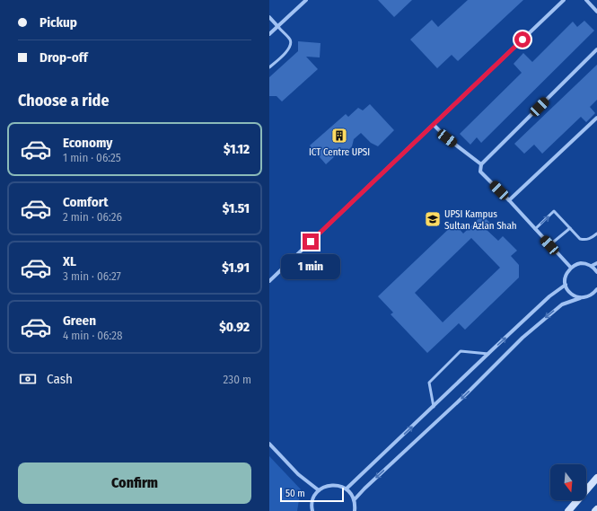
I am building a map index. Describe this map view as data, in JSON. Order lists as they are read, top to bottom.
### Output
{
  "places": {
    "building": ["ICT Centre UPSI"],
    "school or university": ["UPSI Kampus Sultan Azlan Shah"]
  },
  "scale_bar": "50 m",
  "north": "bottom",
  "page": {
    "banner": ["Pickup", "Drop-off"],
    "heading": "Choose a ride",
    "list": [
      {
        "name": "Economy",
        "note": "1 min · 06:25",
        "value": "$1.12"
      },
      {
        "name": "Comfort",
        "note": "2 min · 06:26",
        "value": "$1.51"
      },
      {
        "name": "XL",
        "note": "3 min · 06:27",
        "value": "$1.91"
      },
      {
        "name": "Green",
        "note": "4 min · 06:28",
        "value": "$0.92"
      }
    ],
    "bubble": "1 min",
    "pay": ["Cash", "230 m"],
    "buttons": "Confirm",
    "scale": "50 m"
  }
}
